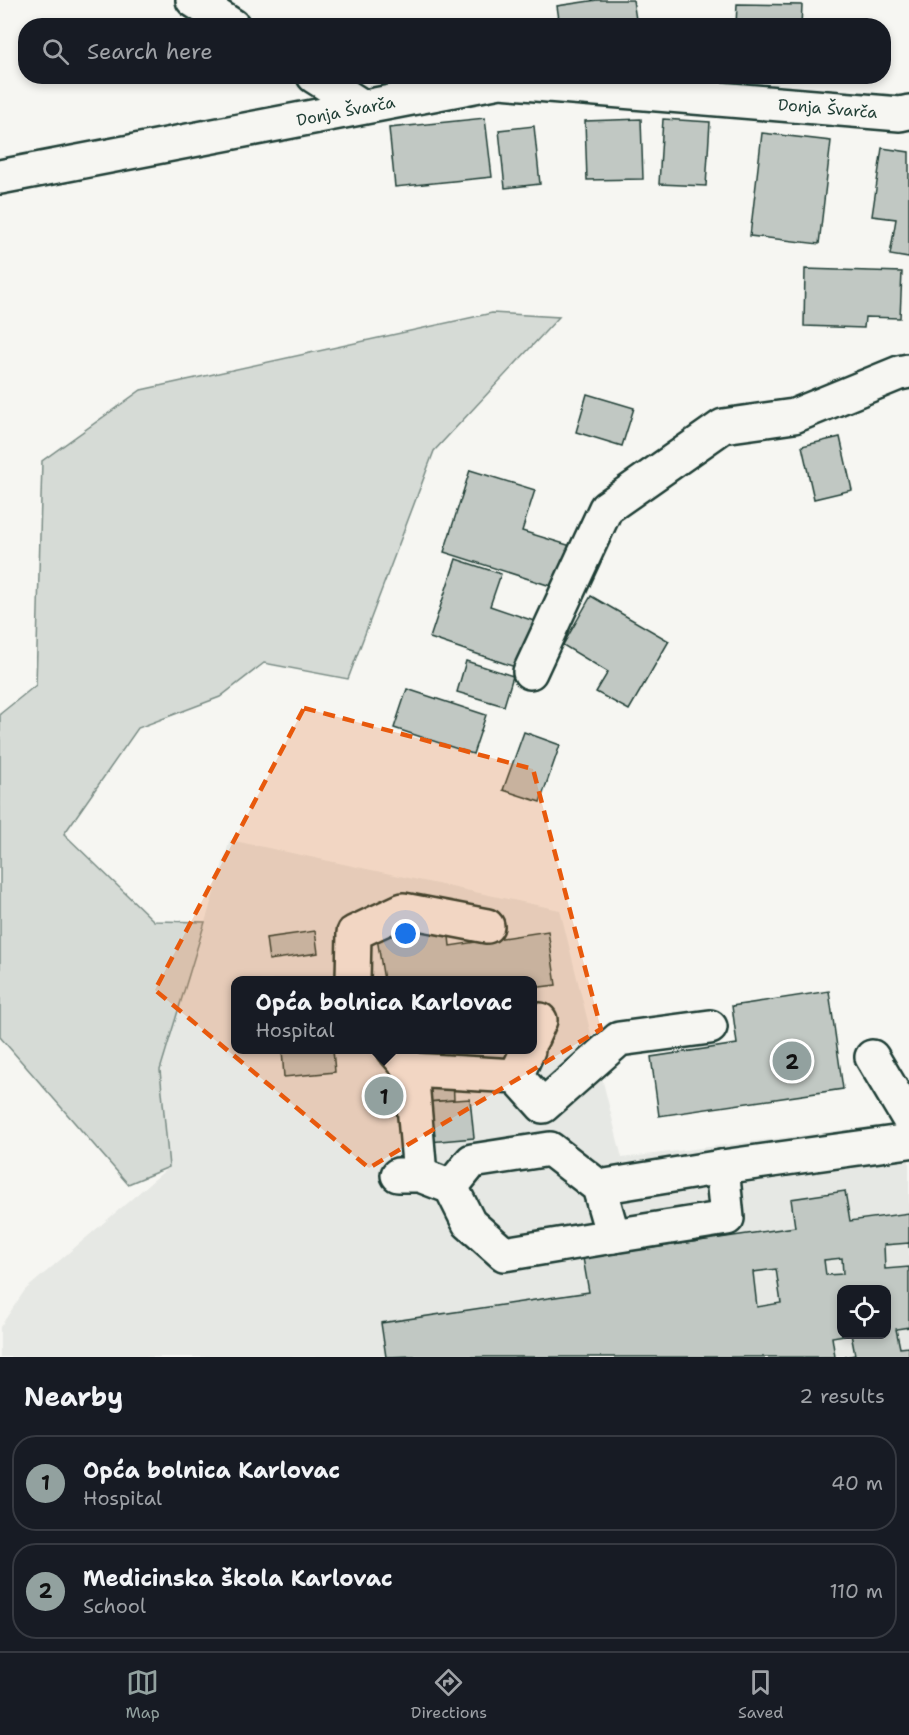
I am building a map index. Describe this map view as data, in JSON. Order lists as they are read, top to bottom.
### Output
{
  "streets": {
    "street": ["Donja Švarča"]
  },
  "page": {
    "search": "Search here",
    "popup": ["Opća bolnica Karlovac", "Hospital"],
    "pins": ["2", "1"],
    "heading": ["Nearby", "2 results"],
    "list": [
      {
        "mark": "1",
        "name": "Opća bolnica Karlovac",
        "note": "Hospital",
        "value": "40 m"
      },
      {
        "mark": "2",
        "name": "Medicinska škola Karlovac",
        "note": "School",
        "value": "110 m"
      }
    ],
    "nav": ["Map", "Directions", "Saved"]
  }
}
